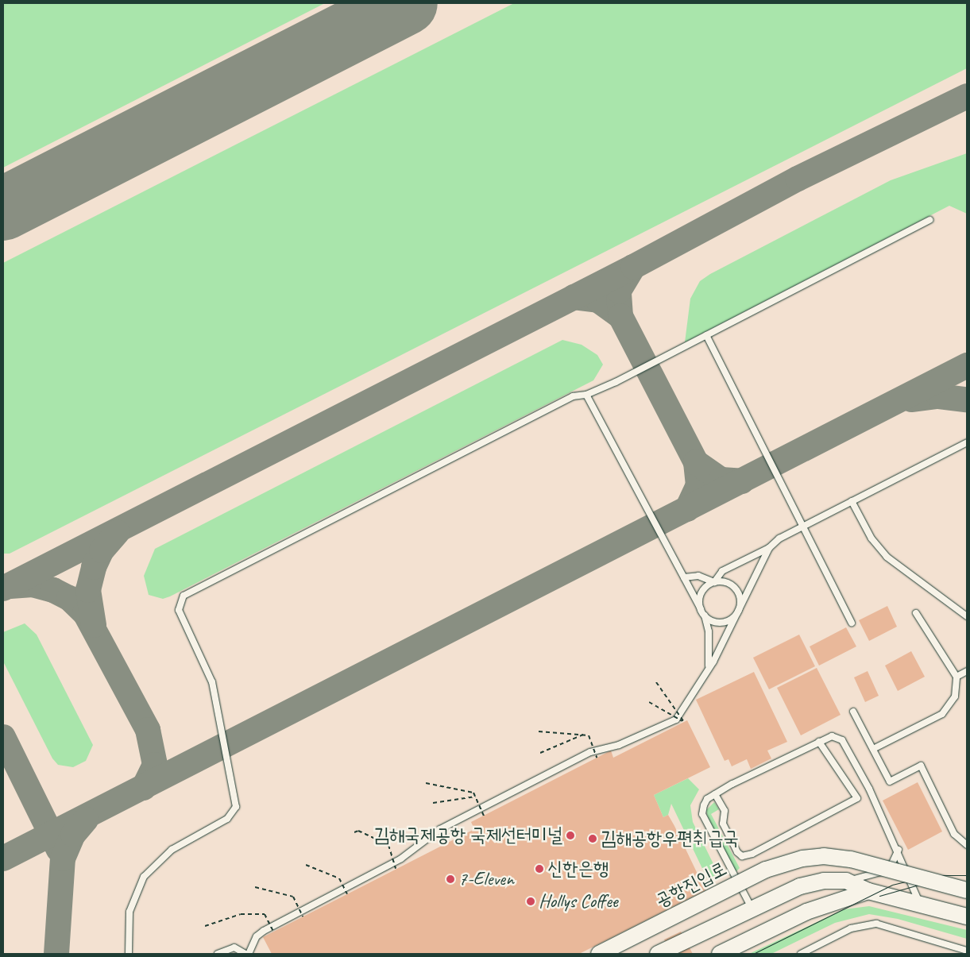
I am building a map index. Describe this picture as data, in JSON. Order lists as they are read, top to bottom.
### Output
{
  "streets": {
    "main road": ["공항진입로"]
  },
  "places": [
    "김해국제공항 국제선터미널",
    "김해공항우편취급국",
    "신한은행",
    "7-Eleven",
    "Hollys Coffee"
  ]
}
